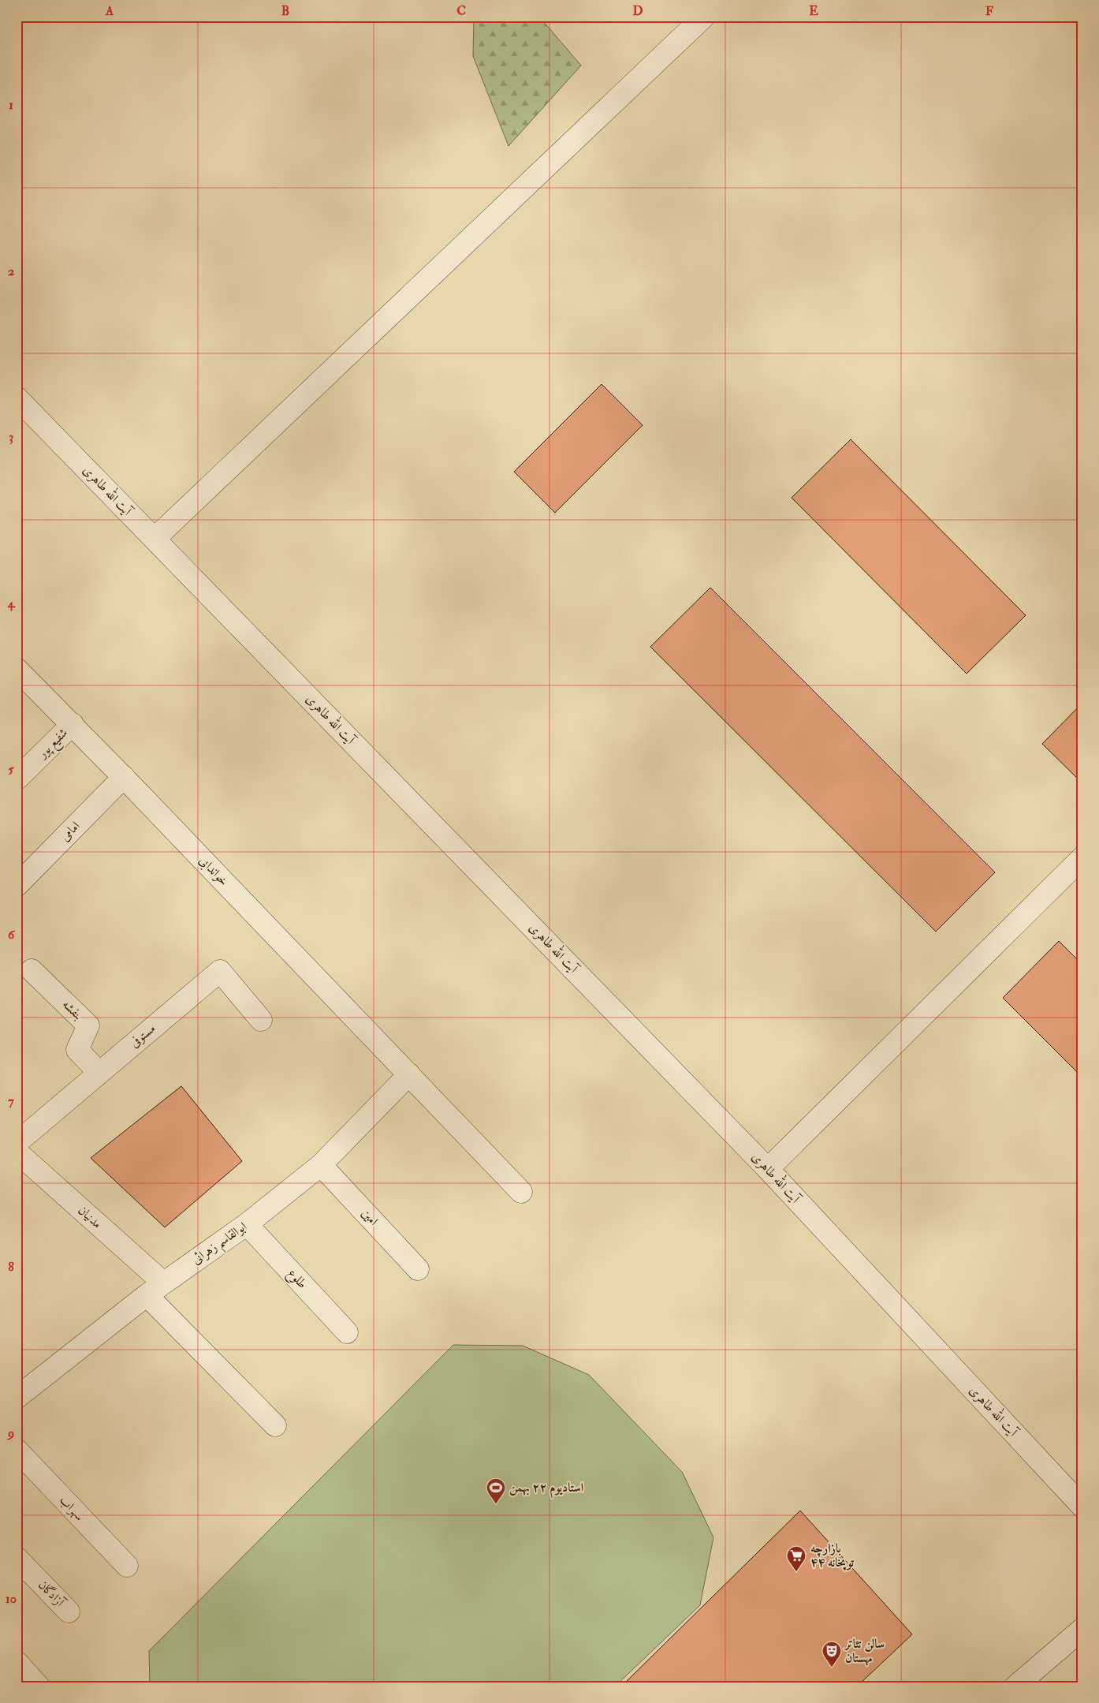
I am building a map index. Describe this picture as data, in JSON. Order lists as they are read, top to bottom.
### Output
{
  "streets": {
    "street": [
      "آیت الله طاهری",
      "شفیع پور",
      "امامی",
      "خواندابی",
      "بنفشه",
      "مستوفی",
      "مدنیان",
      "امین",
      "ابوالقاسم زهرائی",
      "طلوع",
      "سهراب",
      "آزادگان"
    ]
  },
  "crossings": [
    ["شفیع پور", "خواندابی"],
    ["امامی", "خواندابی"],
    ["خواندابی", "ابوالقاسم زهرائی"],
    ["بنفشه", "مستوفی"],
    ["مدنیان", "ابوالقاسم زهرائی"],
    ["امین", "ابوالقاسم زهرائی"],
    ["ابوالقاسم زهرائی", "طلوع"]
  ],
  "places": {
    "sports": ["استادیوم ۲۲ بهمن"],
    "supermarket": ["بازارچه توپخانه ۴۴"],
    "theatre": ["سالن تئاتر مهستان"]
  },
  "grid": {
    "columns": [
      "A",
      "B",
      "C",
      "D",
      "E",
      "F"
    ],
    "rows": [
      "1",
      "2",
      "3",
      "4",
      "5",
      "6",
      "7",
      "8",
      "9",
      "10"
    ]
  }
}
